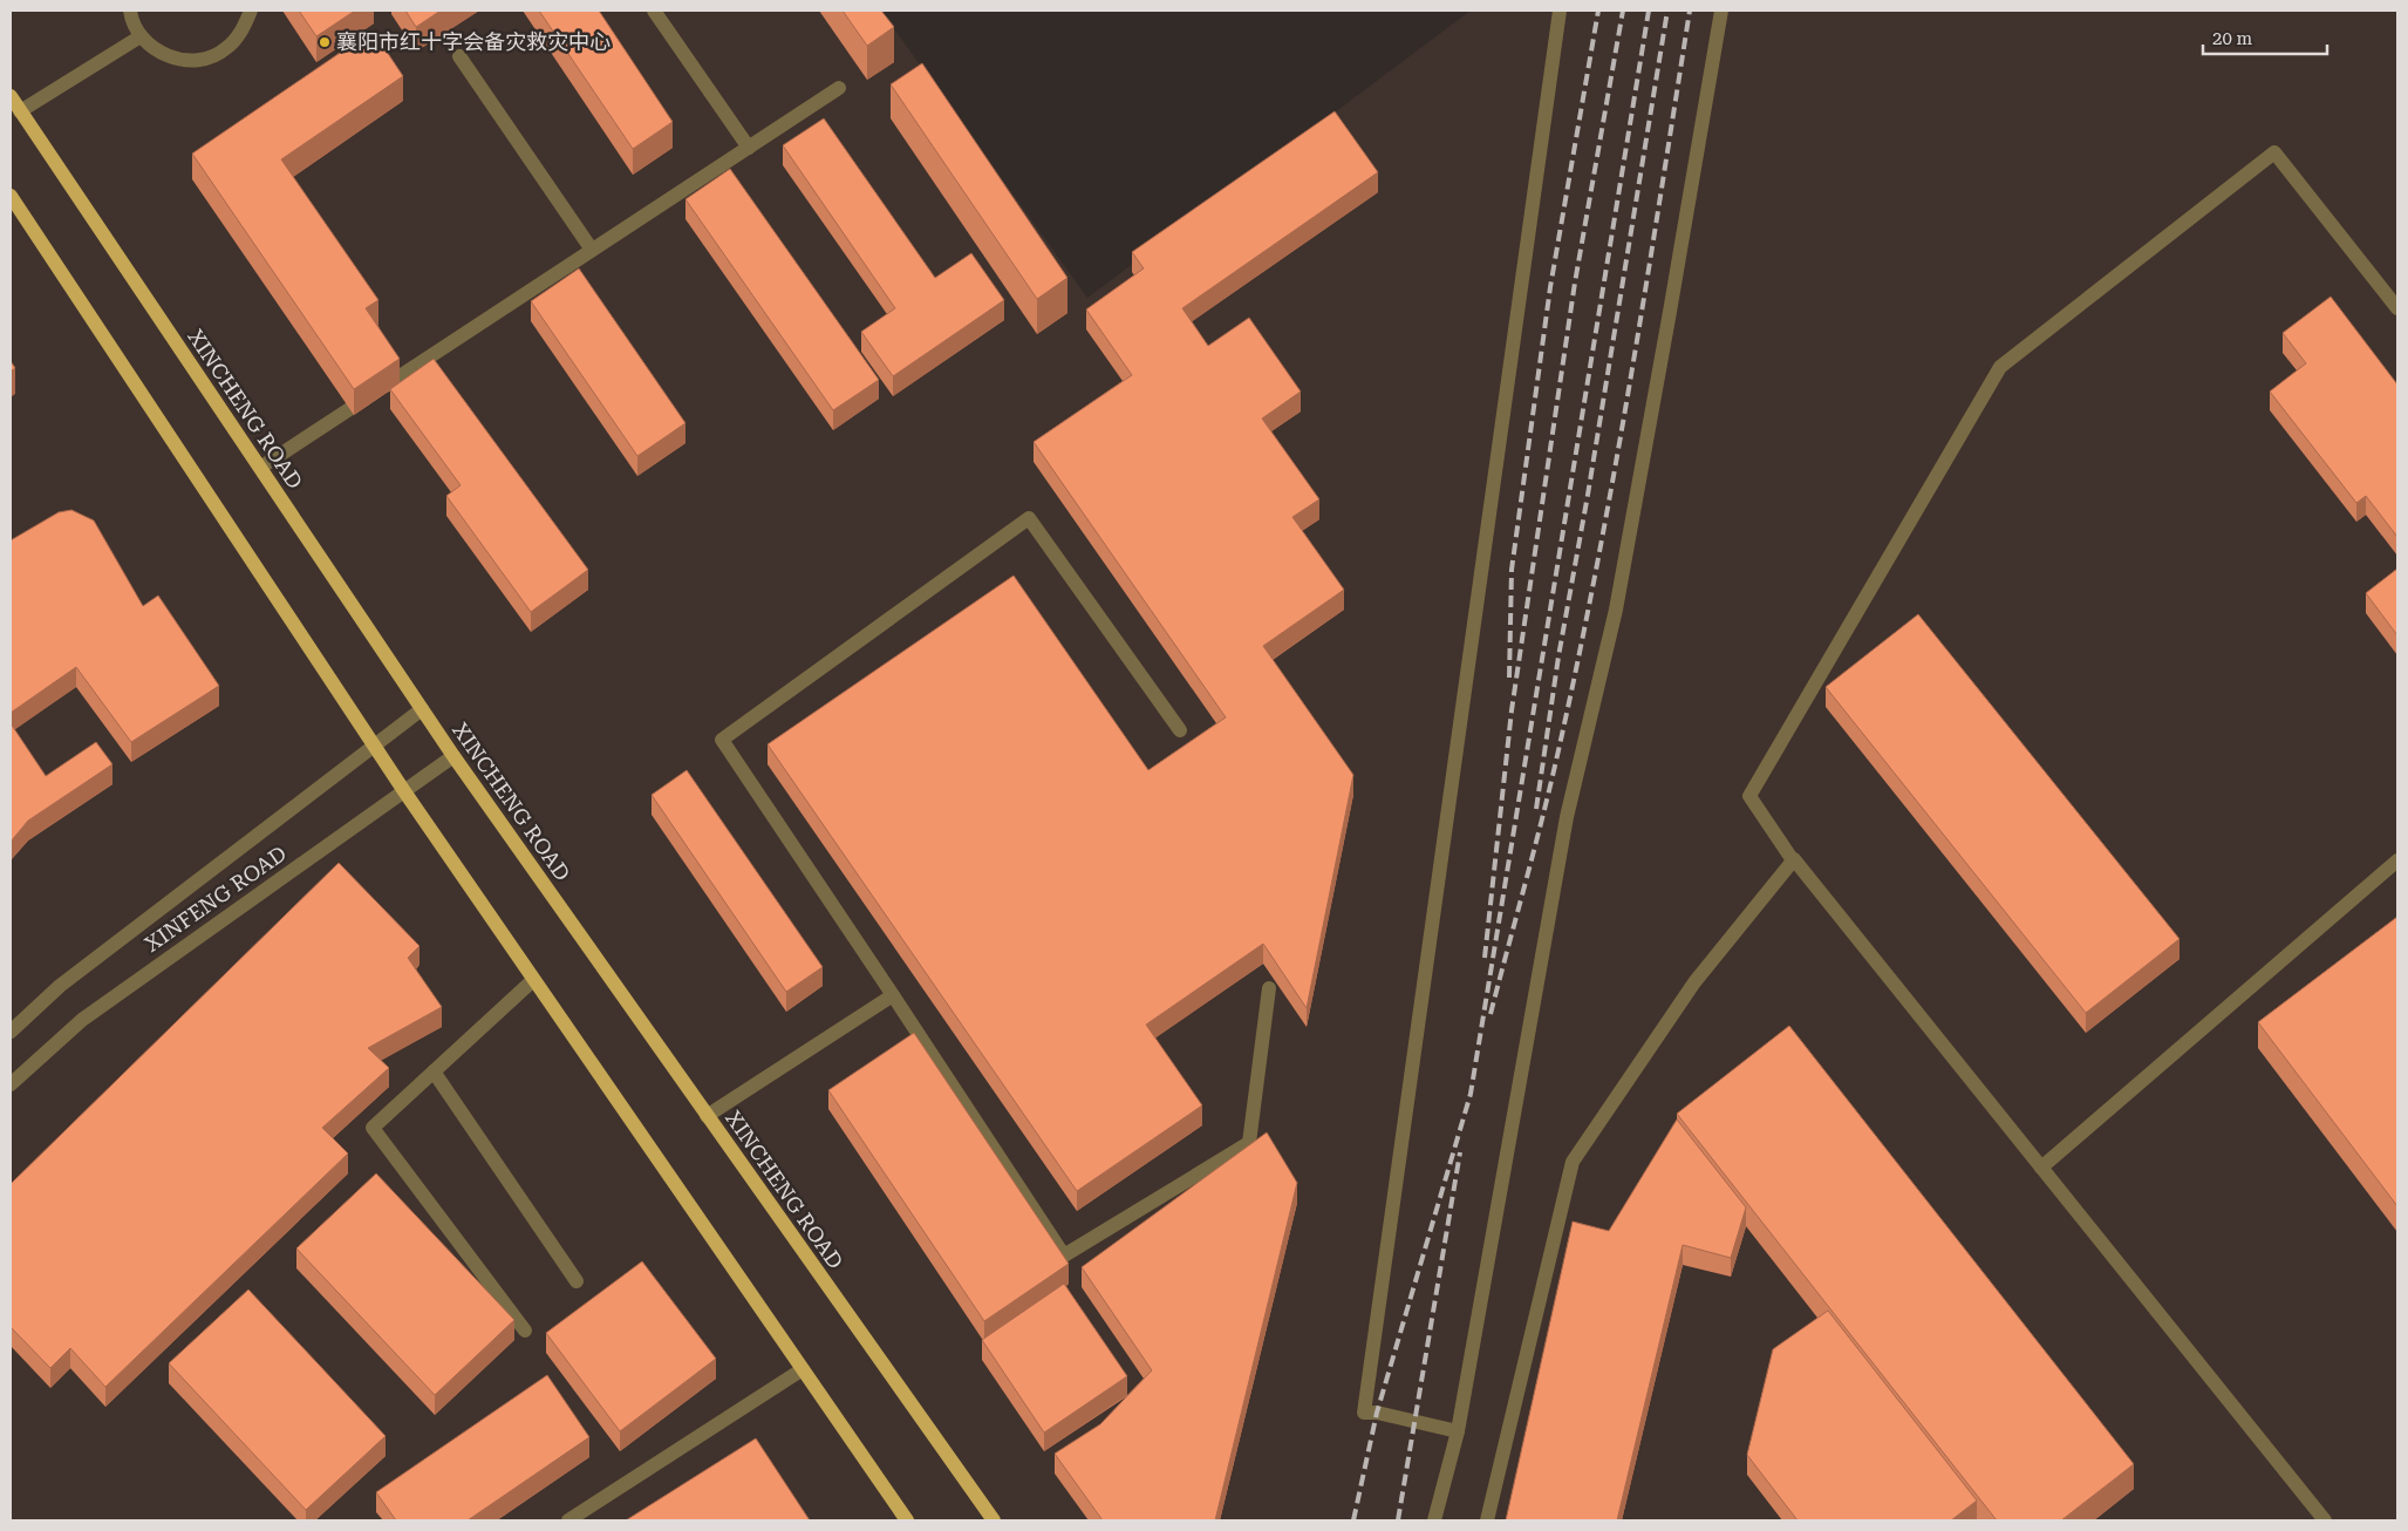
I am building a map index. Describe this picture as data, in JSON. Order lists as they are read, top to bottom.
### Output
{
  "streets": {
    "main road": ["XINCHENG ROAD"],
    "street": ["XINFENG ROAD"]
  },
  "crossings": [
    ["XINCHENG ROAD", "XINFENG ROAD"]
  ],
  "places": ["襄阳市红十字会备灾救灾中心"],
  "scale_bar": "20 m"
}
